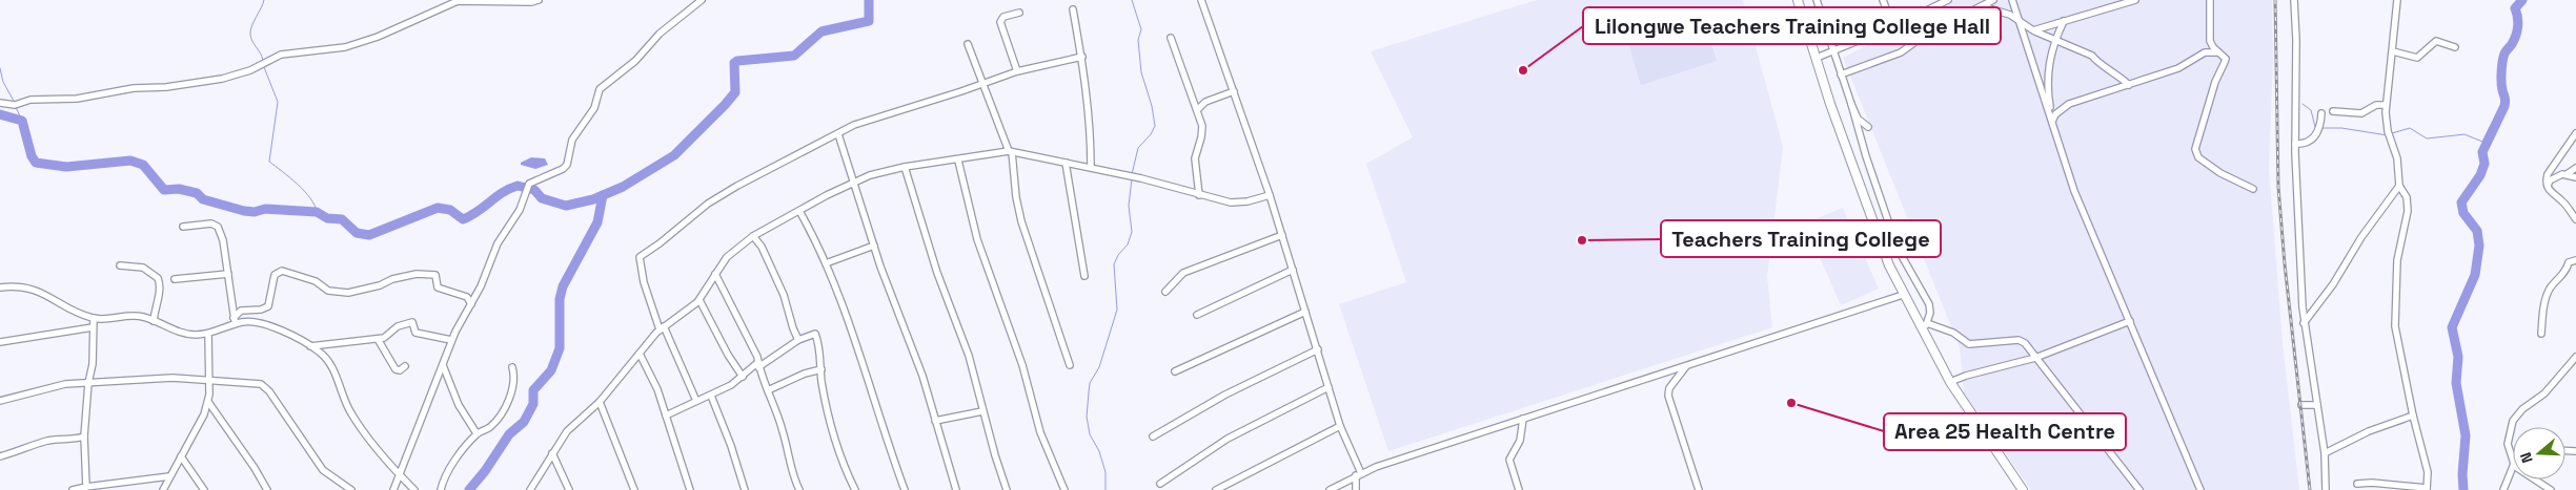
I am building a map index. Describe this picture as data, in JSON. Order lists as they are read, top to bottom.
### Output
{
  "places": ["Lilongwe Teachers Training College Hall", "Teachers Training College", "Area 25 Health Centre"],
  "north": "left"
}
